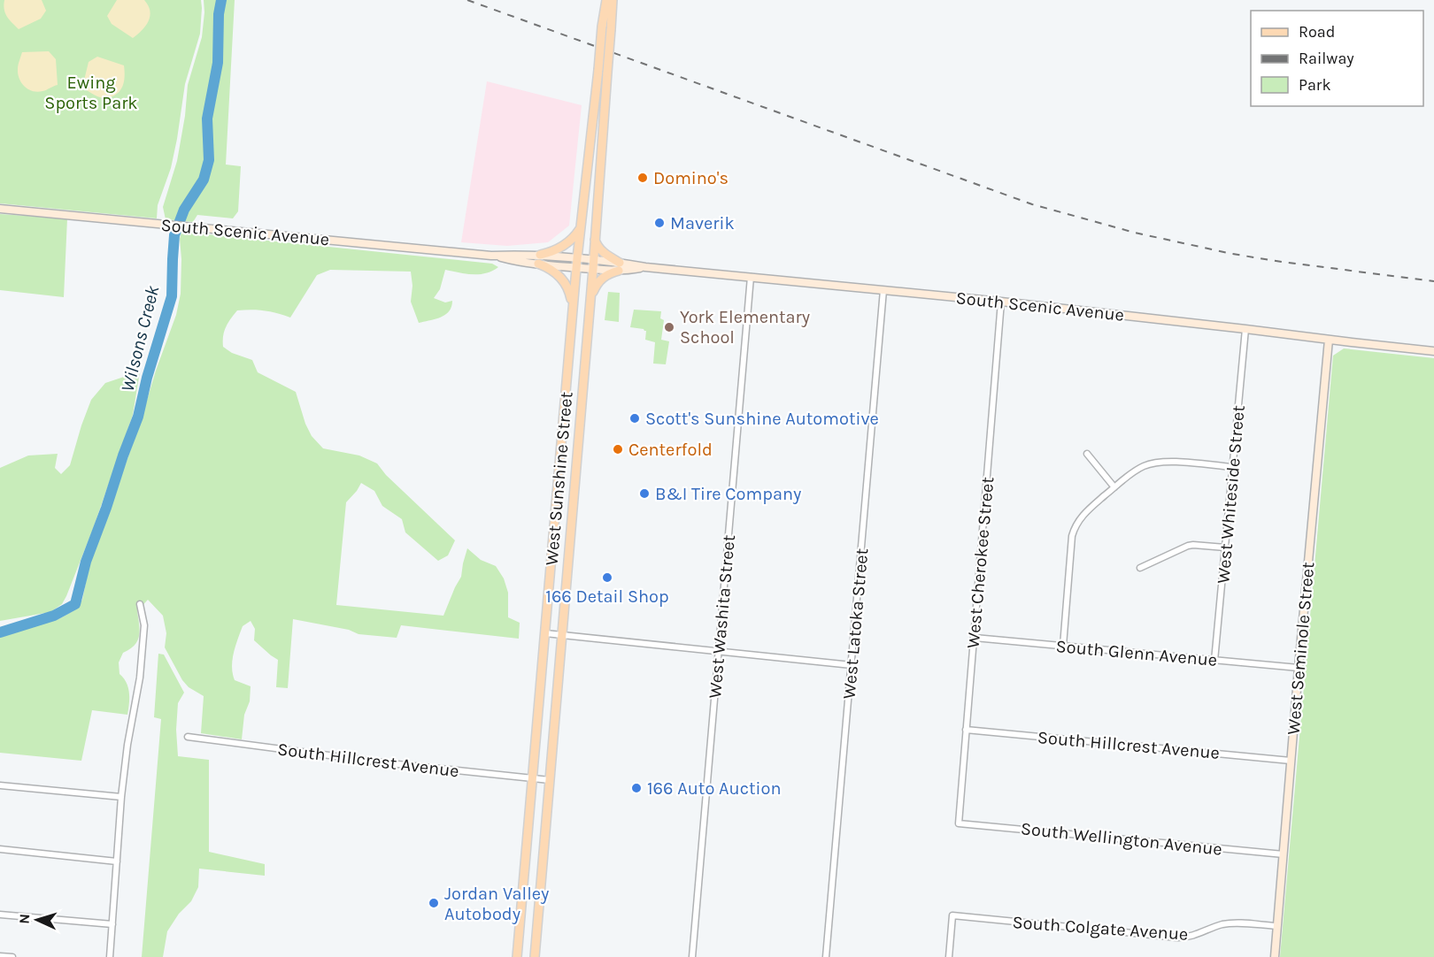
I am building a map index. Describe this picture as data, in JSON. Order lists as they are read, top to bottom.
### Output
{
  "streets": {
    "main road": ["South Scenic Avenue", "West Sunshine Street", "West Seminole Street"],
    "street": [
      "West Whiteside Street",
      "West Cherokee Street",
      "West Washita Street",
      "West Latoka Street",
      "South Glenn Avenue",
      "South Hillcrest Avenue",
      "South Wellington Avenue",
      "South Colgate Avenue"
    ]
  },
  "crossings": [
    ["South Scenic Avenue", "West Sunshine Street"],
    ["South Scenic Avenue", "West Whiteside Street"],
    ["South Scenic Avenue", "West Cherokee Street"],
    ["South Scenic Avenue", "West Washita Street"],
    ["South Scenic Avenue", "West Latoka Street"],
    ["South Scenic Avenue", "West Seminole Street"],
    ["West Sunshine Street", "South Hillcrest Avenue"],
    ["West Whiteside Street", "South Glenn Avenue"],
    ["West Cherokee Street", "South Glenn Avenue"],
    ["West Cherokee Street", "South Hillcrest Avenue"],
    ["West Cherokee Street", "South Wellington Avenue"],
    ["West Seminole Street", "South Glenn Avenue"],
    ["West Seminole Street", "South Hillcrest Avenue"],
    ["West Seminole Street", "South Wellington Avenue"],
    ["West Seminole Street", "South Colgate Avenue"]
  ],
  "water": ["Wilsons Creek"],
  "parks": ["Ewing Sports Park"],
  "places": [
    "Domino's",
    "Maverik",
    "York Elementary School",
    "Scott's Sunshine Automotive",
    "Centerfold",
    "B&I Tire Company",
    "166 Detail Shop",
    "166 Auto Auction",
    "Jordan Valley Autobody"
  ],
  "legend": ["Road", "Railway", "Park"],
  "north": "left"
}
